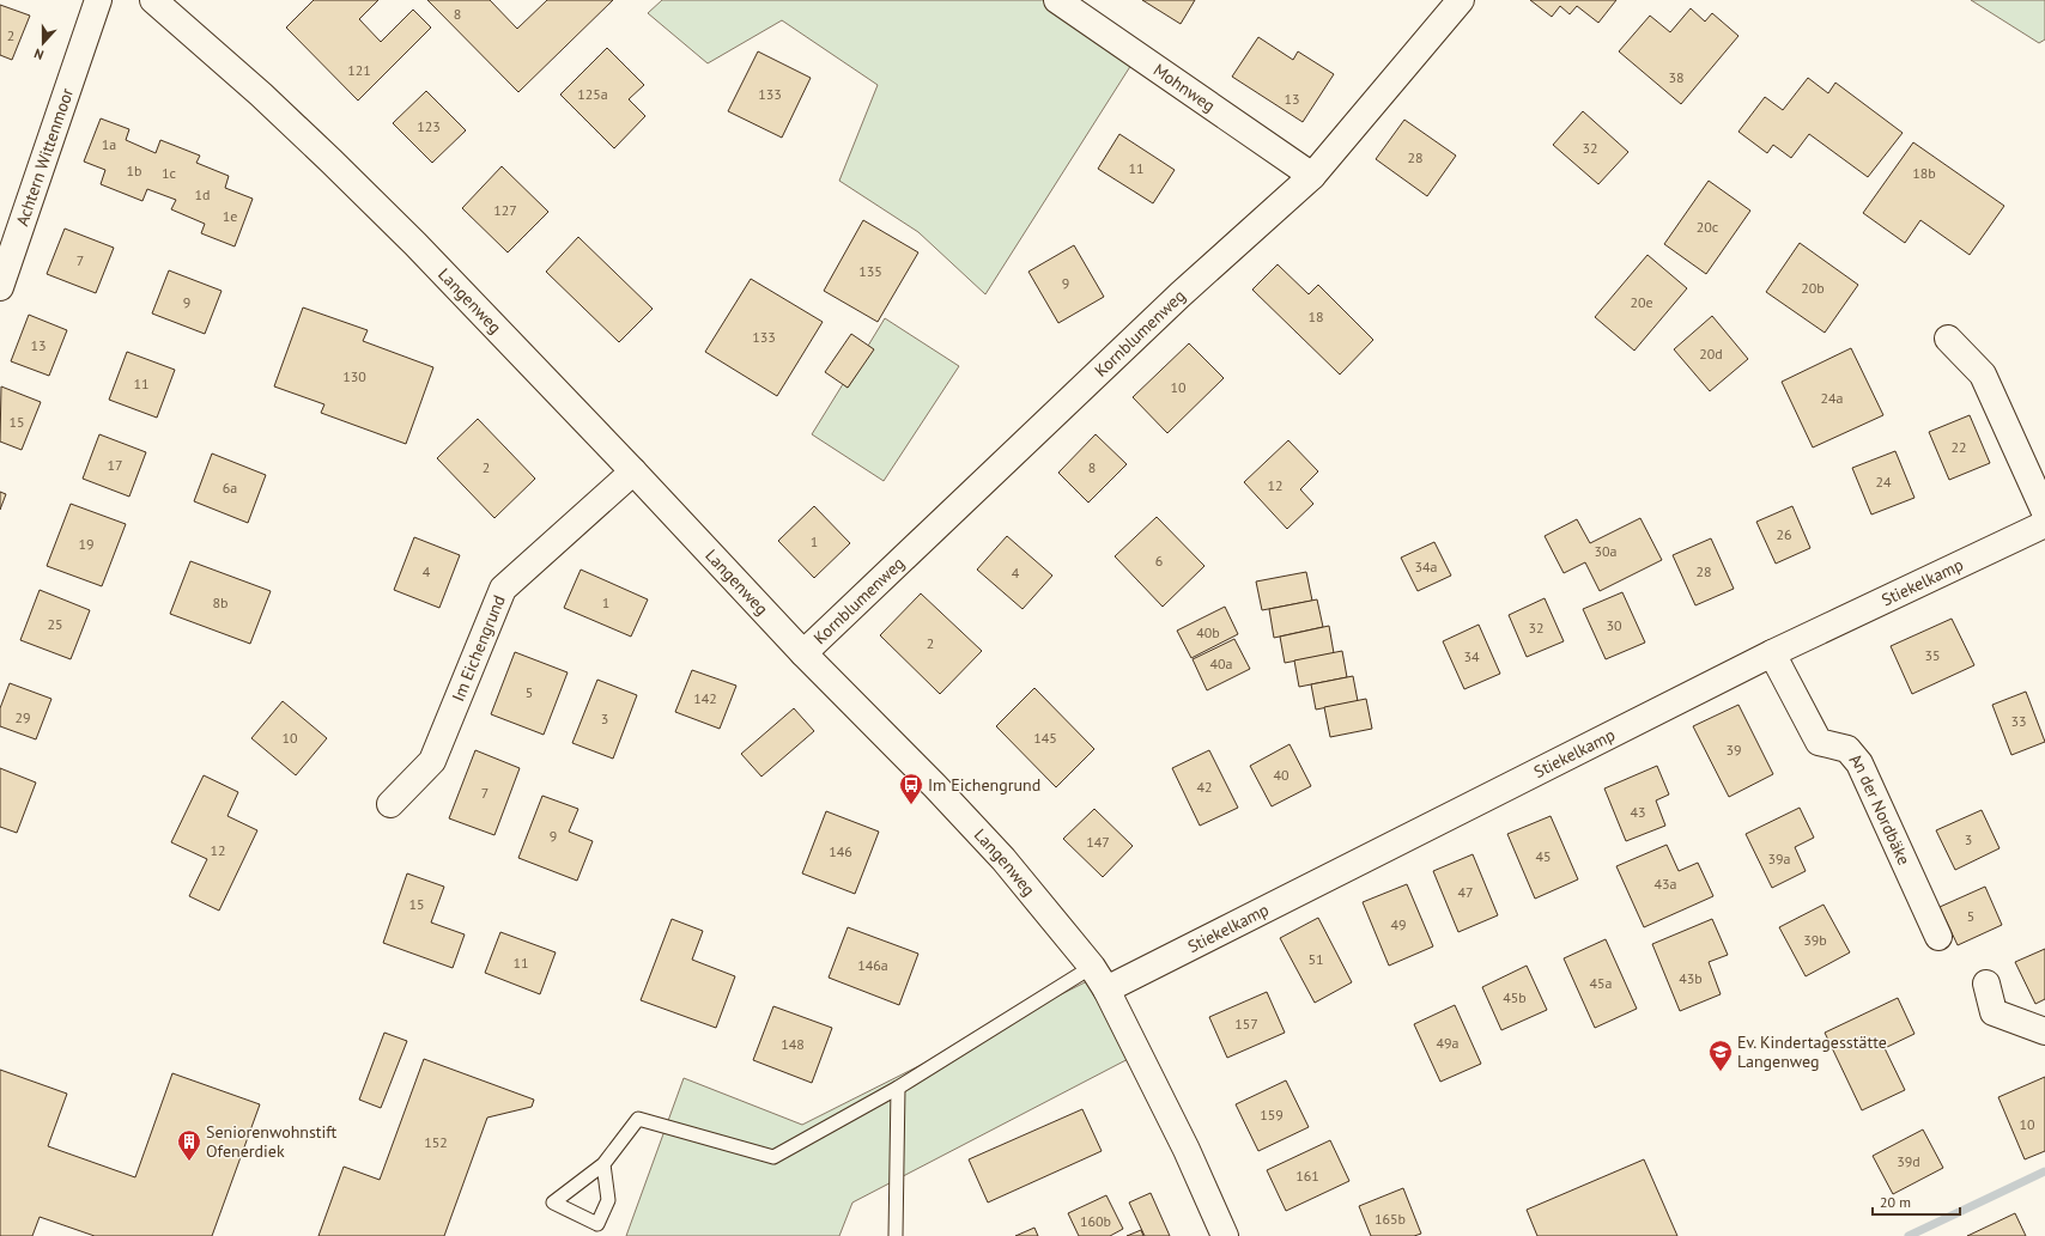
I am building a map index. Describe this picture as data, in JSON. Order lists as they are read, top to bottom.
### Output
{
  "streets": {
    "street": [
      "Mohnweg",
      "Achtern Wittenmoor",
      "Langenweg",
      "Kornblumenweg",
      "Stiekelkamp",
      "Im Eichengrund",
      "An der Nordbäke"
    ]
  },
  "crossings": [
    ["Mohnweg", "Kornblumenweg"],
    ["Langenweg", "Kornblumenweg"],
    ["Langenweg", "Stiekelkamp"],
    ["Langenweg", "Im Eichengrund"],
    ["Stiekelkamp", "An der Nordbäke"]
  ],
  "places": {
    "bus stop": ["Im Eichengrund"],
    "school or university": ["Ev. Kindertagesstätte Langenweg"],
    "building": ["Seniorenwohnstift Ofenerdiek"]
  },
  "house_numbers": [
    "8",
    "2",
    "121",
    "38",
    "125a",
    "133",
    "13",
    "123",
    "1a",
    "32",
    "28",
    "11",
    "1b",
    "1c",
    "18b",
    "1d",
    "127",
    "1e",
    "20c",
    "7",
    "135",
    "9",
    "20b",
    "9",
    "20e",
    "18",
    "133",
    "13",
    "20d",
    "130",
    "11",
    "10",
    "24a",
    "15",
    "22",
    "17",
    "2",
    "8",
    "24",
    "12",
    "6a",
    "26",
    "1",
    "19",
    "30a",
    "6",
    "34a",
    "4",
    "28",
    "4",
    "8b",
    "1",
    "25",
    "30",
    "32",
    "40b",
    "2",
    "35",
    "34",
    "40a",
    "5",
    "142",
    "29",
    "3",
    "33",
    "10",
    "145",
    "39",
    "40",
    "42",
    "7",
    "43",
    "9",
    "3",
    "147",
    "12",
    "146",
    "45",
    "39a",
    "43a",
    "47",
    "15",
    "5",
    "49",
    "39b",
    "51",
    "11",
    "146a",
    "43b",
    "45a",
    "45b",
    "157",
    "49a",
    "148",
    "159",
    "10",
    "152",
    "39d",
    "161",
    "165b",
    "160b"
  ],
  "scale_bar": "20 m",
  "north": "bottom"
}
